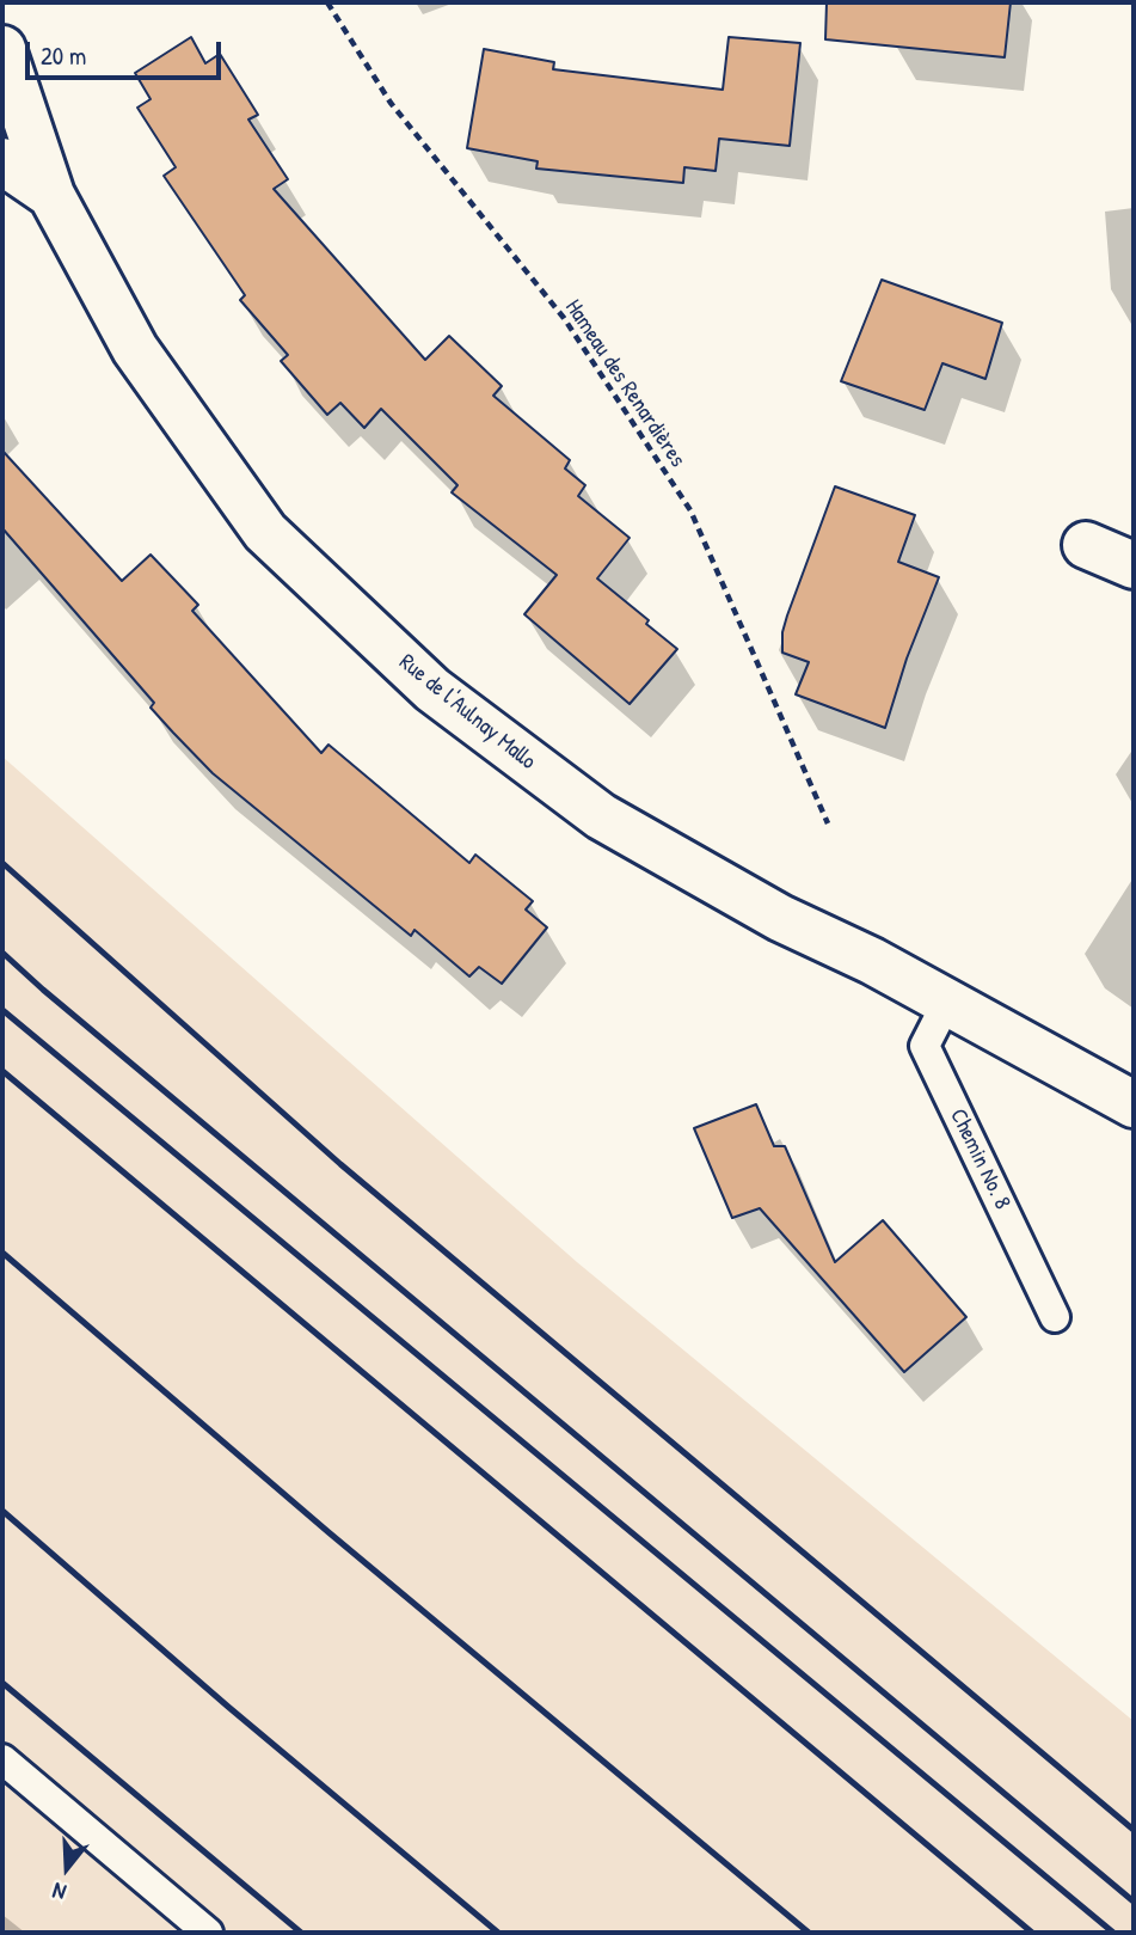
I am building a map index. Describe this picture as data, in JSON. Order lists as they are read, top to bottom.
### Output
{
  "streets": {
    "street": ["Rue de l'Aulnay Mallo"],
    "lane": ["Chemin No. 8"],
    "path": ["Hameau des Renardières"]
  },
  "crossings": [
    ["Rue de l'Aulnay Mallo", "Chemin No. 8"]
  ],
  "scale_bar": "20 m",
  "north": "bottom"
}
